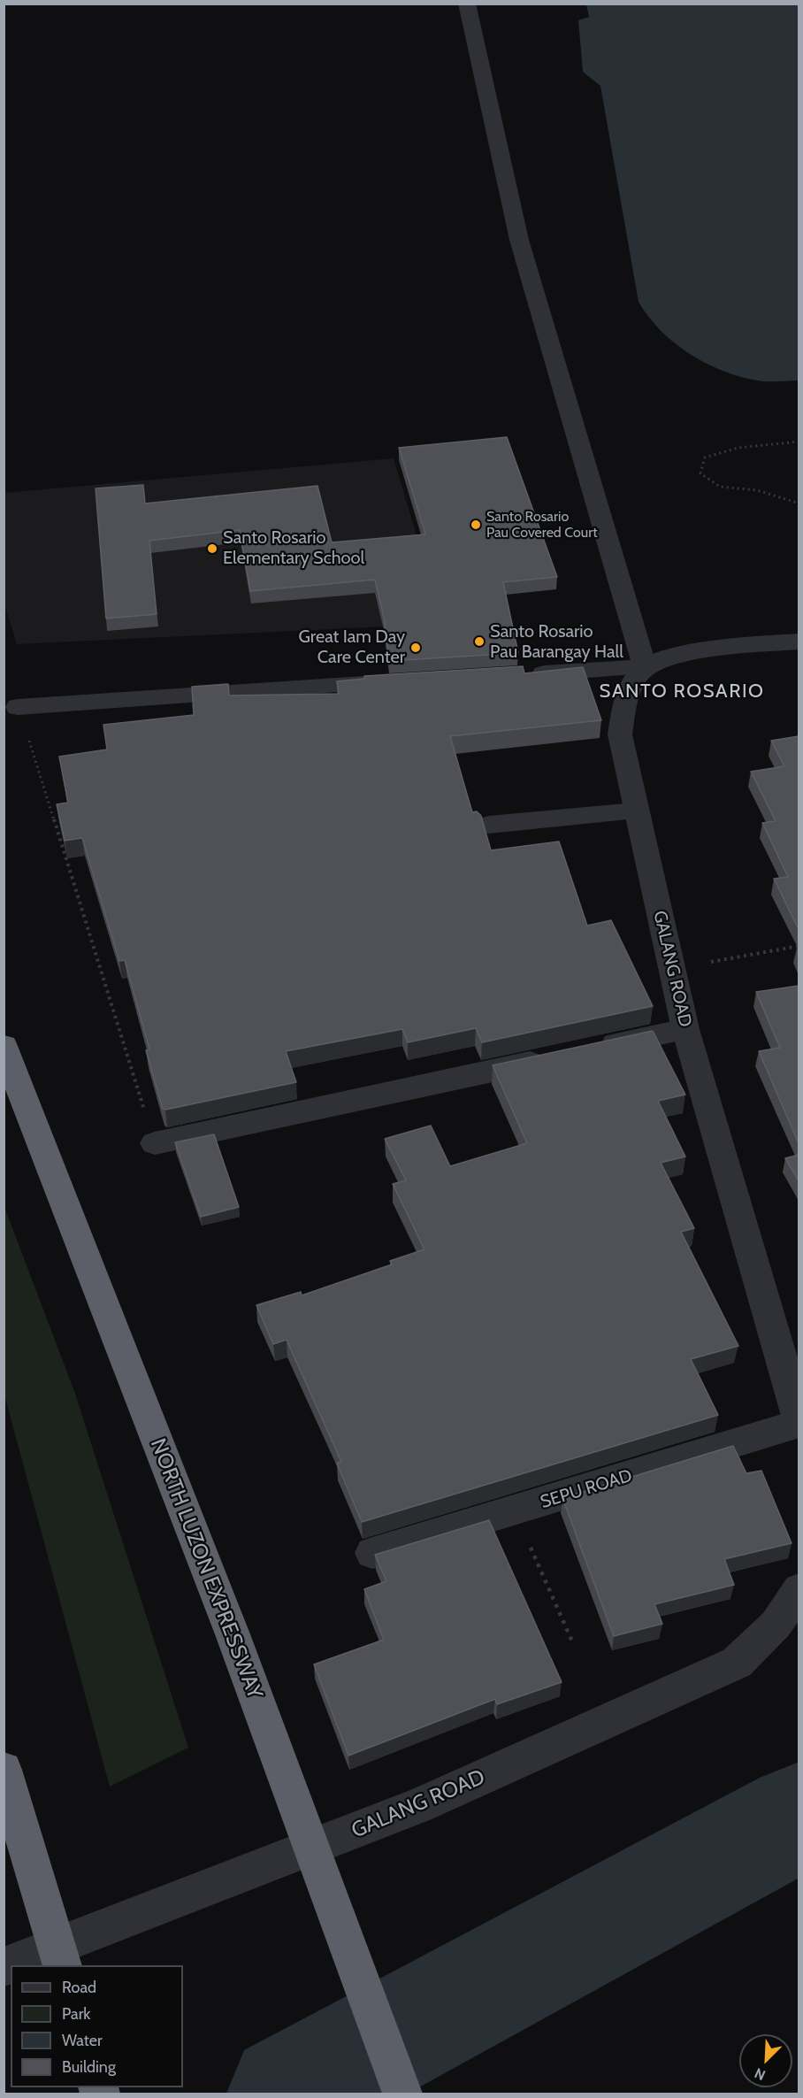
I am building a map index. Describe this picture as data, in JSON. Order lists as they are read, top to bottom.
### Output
{
  "streets": {
    "highway": ["NORTH LUZON EXPRESSWAY"],
    "street": ["GALANG ROAD", "SEPU ROAD"]
  },
  "crossings": [
    ["GALANG ROAD", "SEPU ROAD"]
  ],
  "districts": ["SANTO ROSARIO"],
  "places": [
    "Santo Rosario Pau Covered Court",
    "Santo Rosario Elementary School",
    "Santo Rosario Pau Barangay Hall",
    "Great Iam Day Care Center"
  ],
  "legend": [
    "Road",
    "Park",
    "Water",
    "Building"
  ],
  "north": "bottom left"
}
